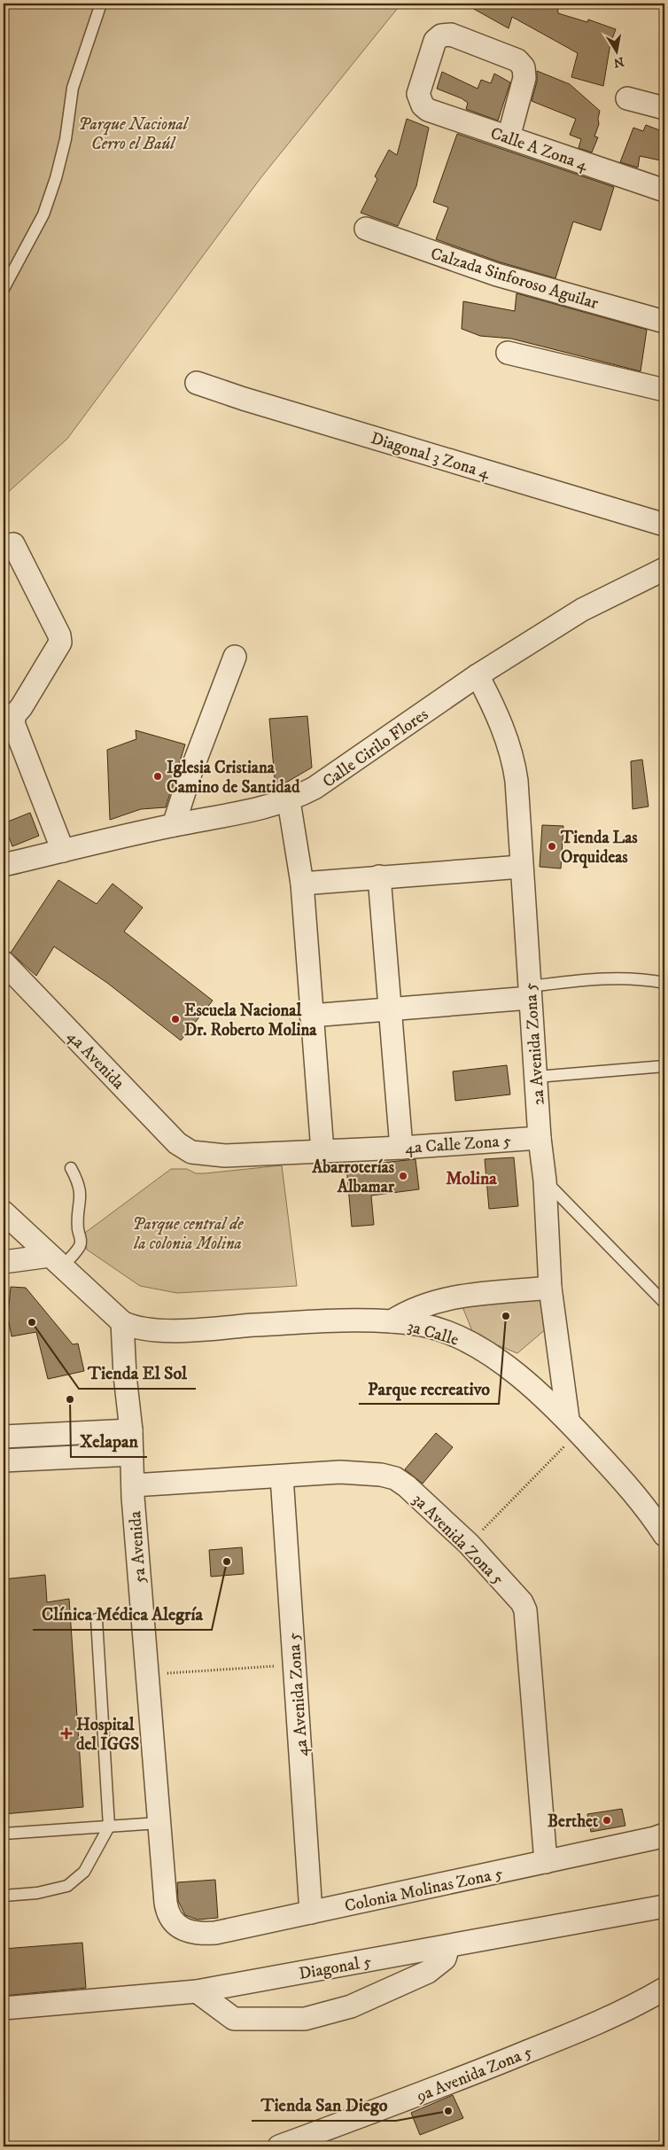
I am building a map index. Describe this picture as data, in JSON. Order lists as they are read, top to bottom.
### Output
{
  "streets": {
    "street": [
      "Calle A Zona 4",
      "Calzada Sinforoso Aguilar",
      "Diagonal 3 Zona 4",
      "Calle Cirilo Flores",
      "2a Avenida Zona 5",
      "4a Avenida",
      "4a Calle Zona 5",
      "3a Calle",
      "3a Avenida Zona 5",
      "5a Avenida",
      "4a Avenida Zona 5",
      "Colonia Molinas Zona 5",
      "Diagonal 5",
      "9a Avenida Zona 5"
    ]
  },
  "crossings": [
    ["Calle Cirilo Flores", "2a Avenida Zona 5"],
    ["2a Avenida Zona 5", "4a Calle Zona 5"],
    ["2a Avenida Zona 5", "3a Calle"],
    ["4a Avenida", "4a Calle Zona 5"],
    ["3a Calle", "5a Avenida"],
    ["3a Avenida Zona 5", "5a Avenida"],
    ["3a Avenida Zona 5", "4a Avenida Zona 5"],
    ["3a Avenida Zona 5", "Colonia Molinas Zona 5"],
    ["5a Avenida", "Colonia Molinas Zona 5"],
    ["4a Avenida Zona 5", "Colonia Molinas Zona 5"]
  ],
  "districts": ["Molina"],
  "parks": ["Parque Nacional Cerro el Baúl", "Parque central de la colonia Molina"],
  "places": {
    "other": [
      "Iglesia Cristiana Camino de Santidad",
      "Tienda Las Orquideas",
      "Escuela Nacional Dr. Roberto Molina",
      "Abarroterías Albamar",
      "Parque recreativo",
      "Tienda El Sol",
      "Xelapan",
      "Clínica Médica Alegría",
      "Berthet",
      "Tienda San Diego"
    ],
    "health": ["Hospital del IGGS"]
  },
  "north": "bottom"
}
